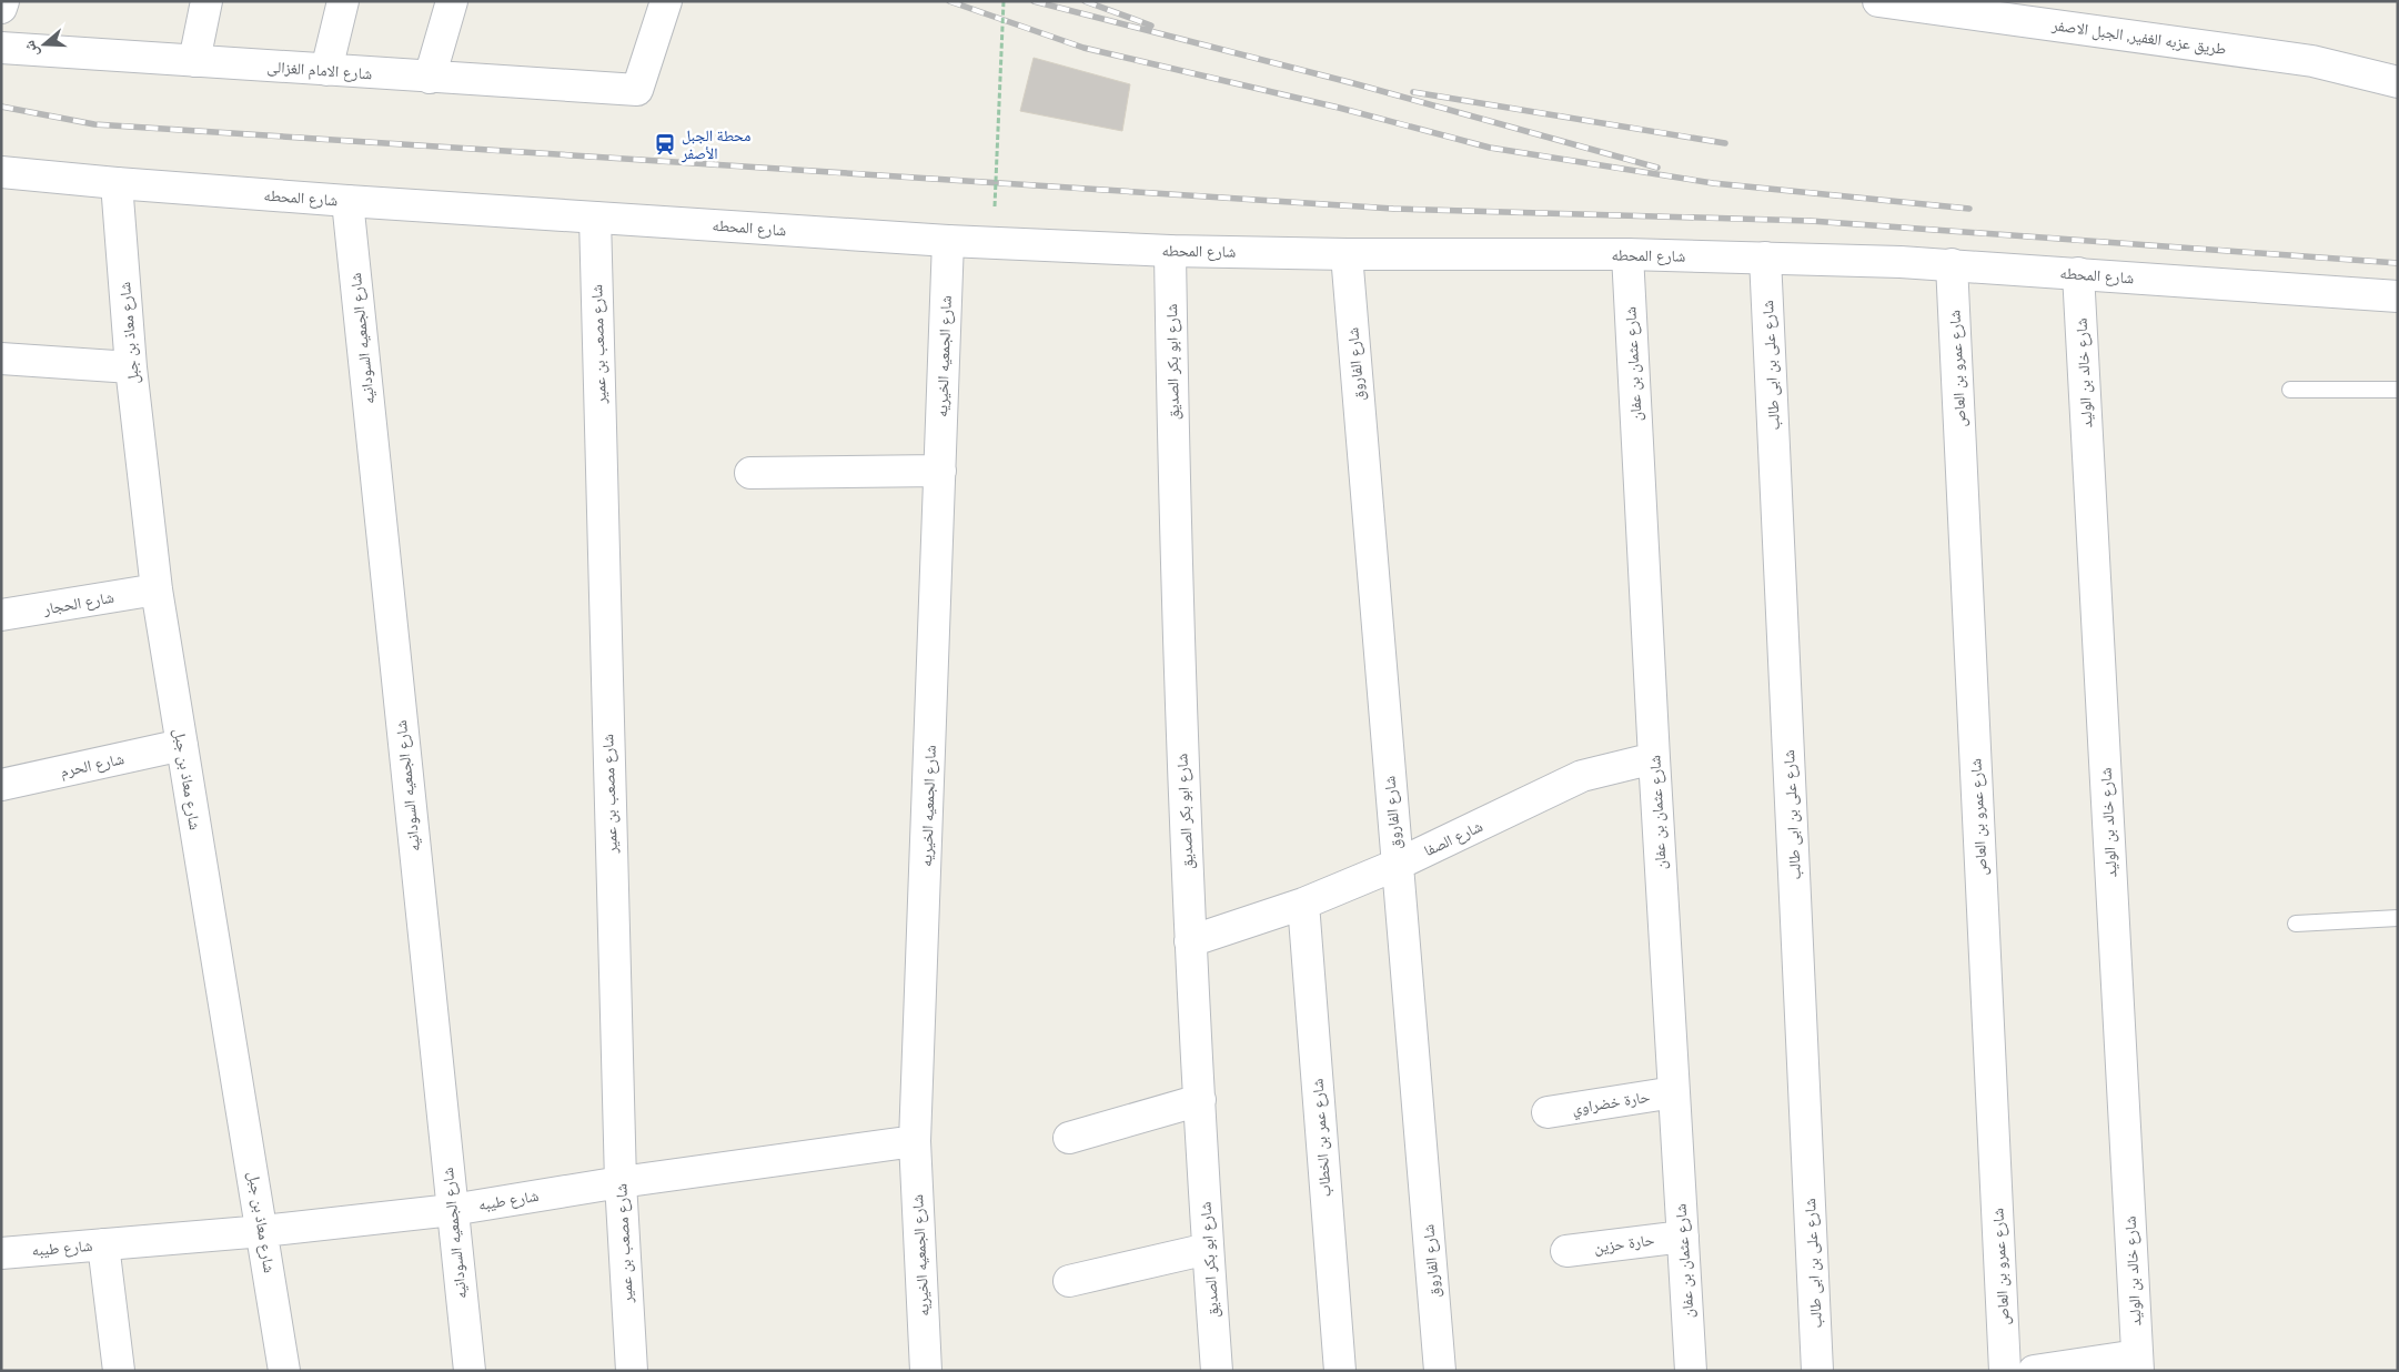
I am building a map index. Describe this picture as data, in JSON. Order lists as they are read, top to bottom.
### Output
{
  "streets": {
    "street": [
      "طريق عزبه الغفير, الجبل الاصفر",
      "شارع الامام الغزالى",
      "شارع المحطه",
      "شارع معاذ بن جبل",
      "شارع الجمعيه السودانيه",
      "شارع مصعب بن عمير",
      "شارع الجمعيه الخيريه",
      "شارع ابو بكر الصديق",
      "شارع الفاروق",
      "شارع عثمان بن عفان",
      "شارع على بن ابى طالب",
      "شارع عمرو بن العاص",
      "شارع خالد بن الوليد",
      "شارع الحجار",
      "شارع الحرم",
      "شارع الصفا",
      "حارة خضراوي",
      "شارع عمر بن الخطاب",
      "شارع طيبه",
      "حارة حزين"
    ]
  },
  "crossings": [
    ["شارع المحطه", "شارع معاذ بن جبل"],
    ["شارع المحطه", "شارع الجمعيه السودانيه"],
    ["شارع المحطه", "شارع مصعب بن عمير"],
    ["شارع المحطه", "شارع الجمعيه الخيريه"],
    ["شارع المحطه", "شارع ابو بكر الصديق"],
    ["شارع المحطه", "شارع الفاروق"],
    ["شارع المحطه", "شارع عثمان بن عفان"],
    ["شارع المحطه", "شارع على بن ابى طالب"],
    ["شارع المحطه", "شارع عمرو بن العاص"],
    ["شارع المحطه", "شارع خالد بن الوليد"],
    ["شارع معاذ بن جبل", "شارع الحجار"],
    ["شارع معاذ بن جبل", "شارع الحرم"],
    ["شارع معاذ بن جبل", "شارع طيبه"],
    ["شارع الجمعيه السودانيه", "شارع طيبه"],
    ["شارع مصعب بن عمير", "شارع طيبه"],
    ["شارع الجمعيه الخيريه", "شارع طيبه"],
    ["شارع ابو بكر الصديق", "شارع الصفا"],
    ["شارع الفاروق", "شارع الصفا"],
    ["شارع عثمان بن عفان", "شارع الصفا"],
    ["شارع عثمان بن عفان", "حارة خضراوي"],
    ["شارع عثمان بن عفان", "حارة حزين"],
    ["شارع الصفا", "شارع عمر بن الخطاب"]
  ],
  "places": {
    "station": ["محطة الجبل الأصفر"]
  },
  "north": "left"
}
